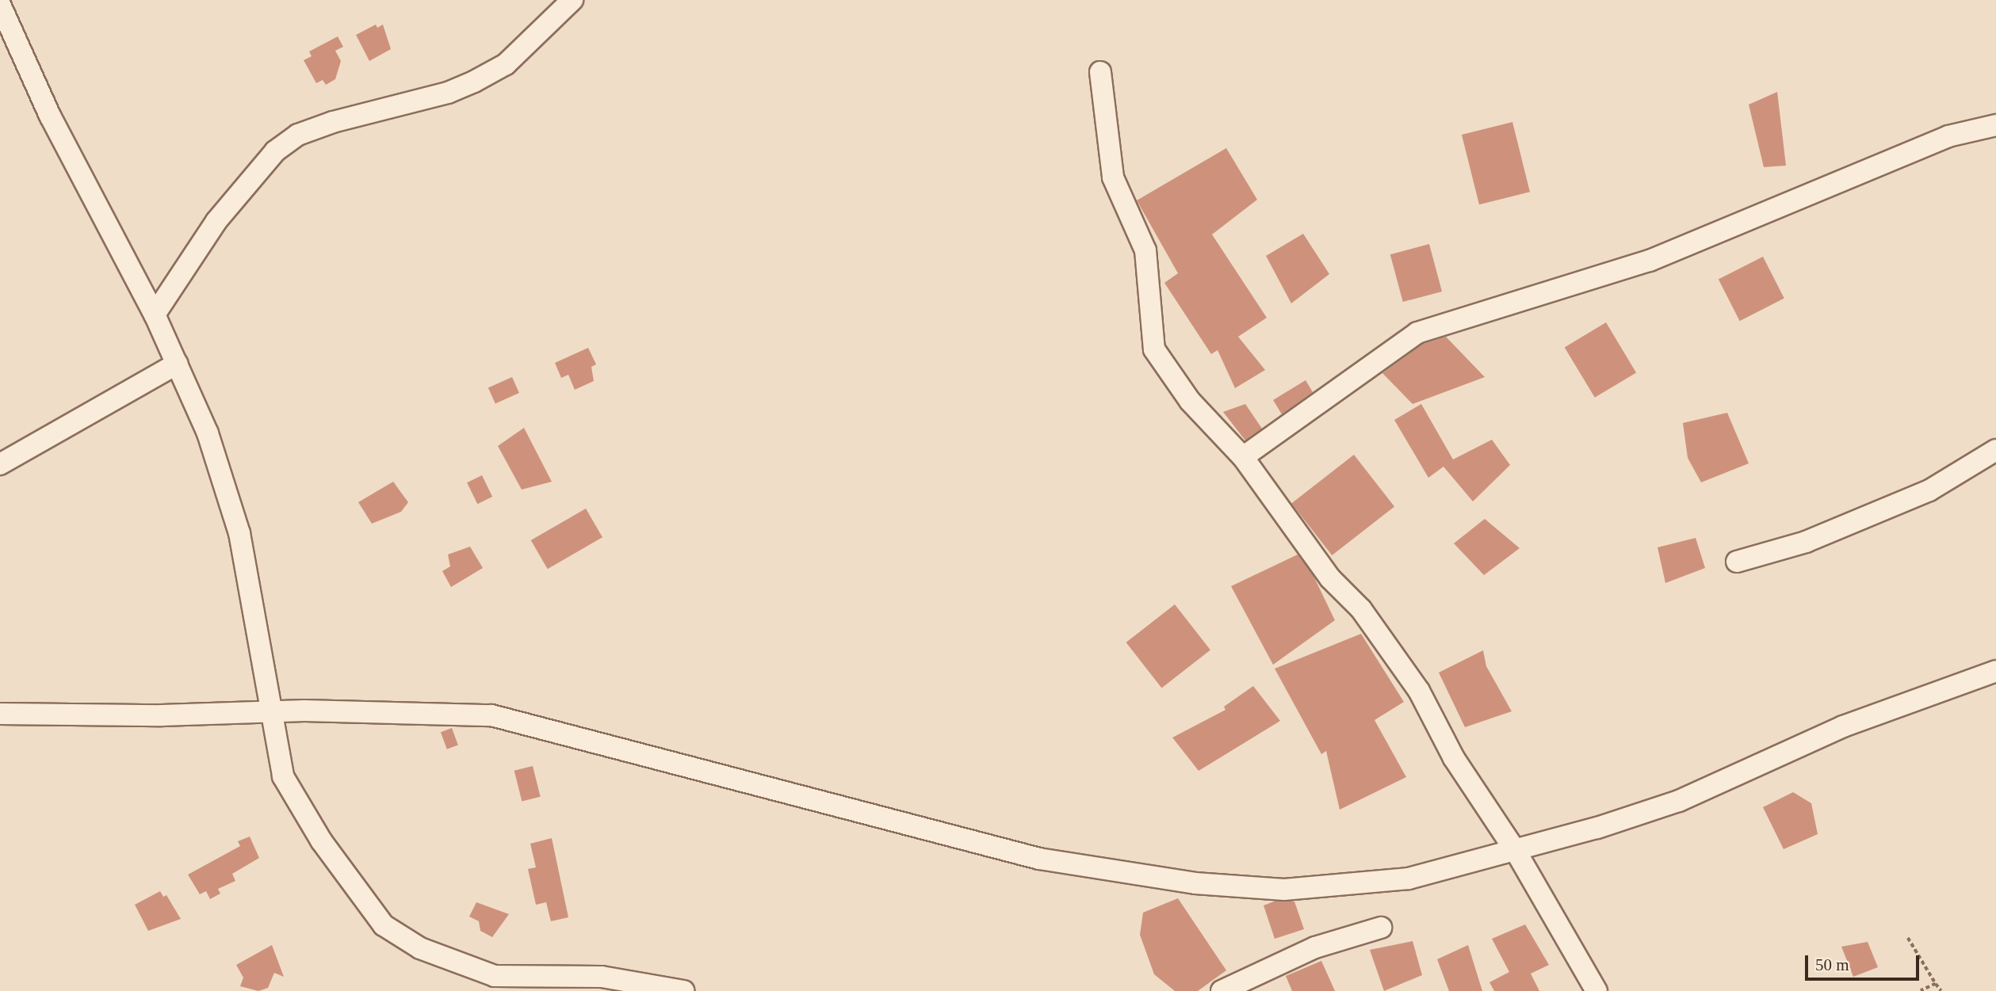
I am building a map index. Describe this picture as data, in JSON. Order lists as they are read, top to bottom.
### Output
{
  "scale_bar": "50 m"
}
